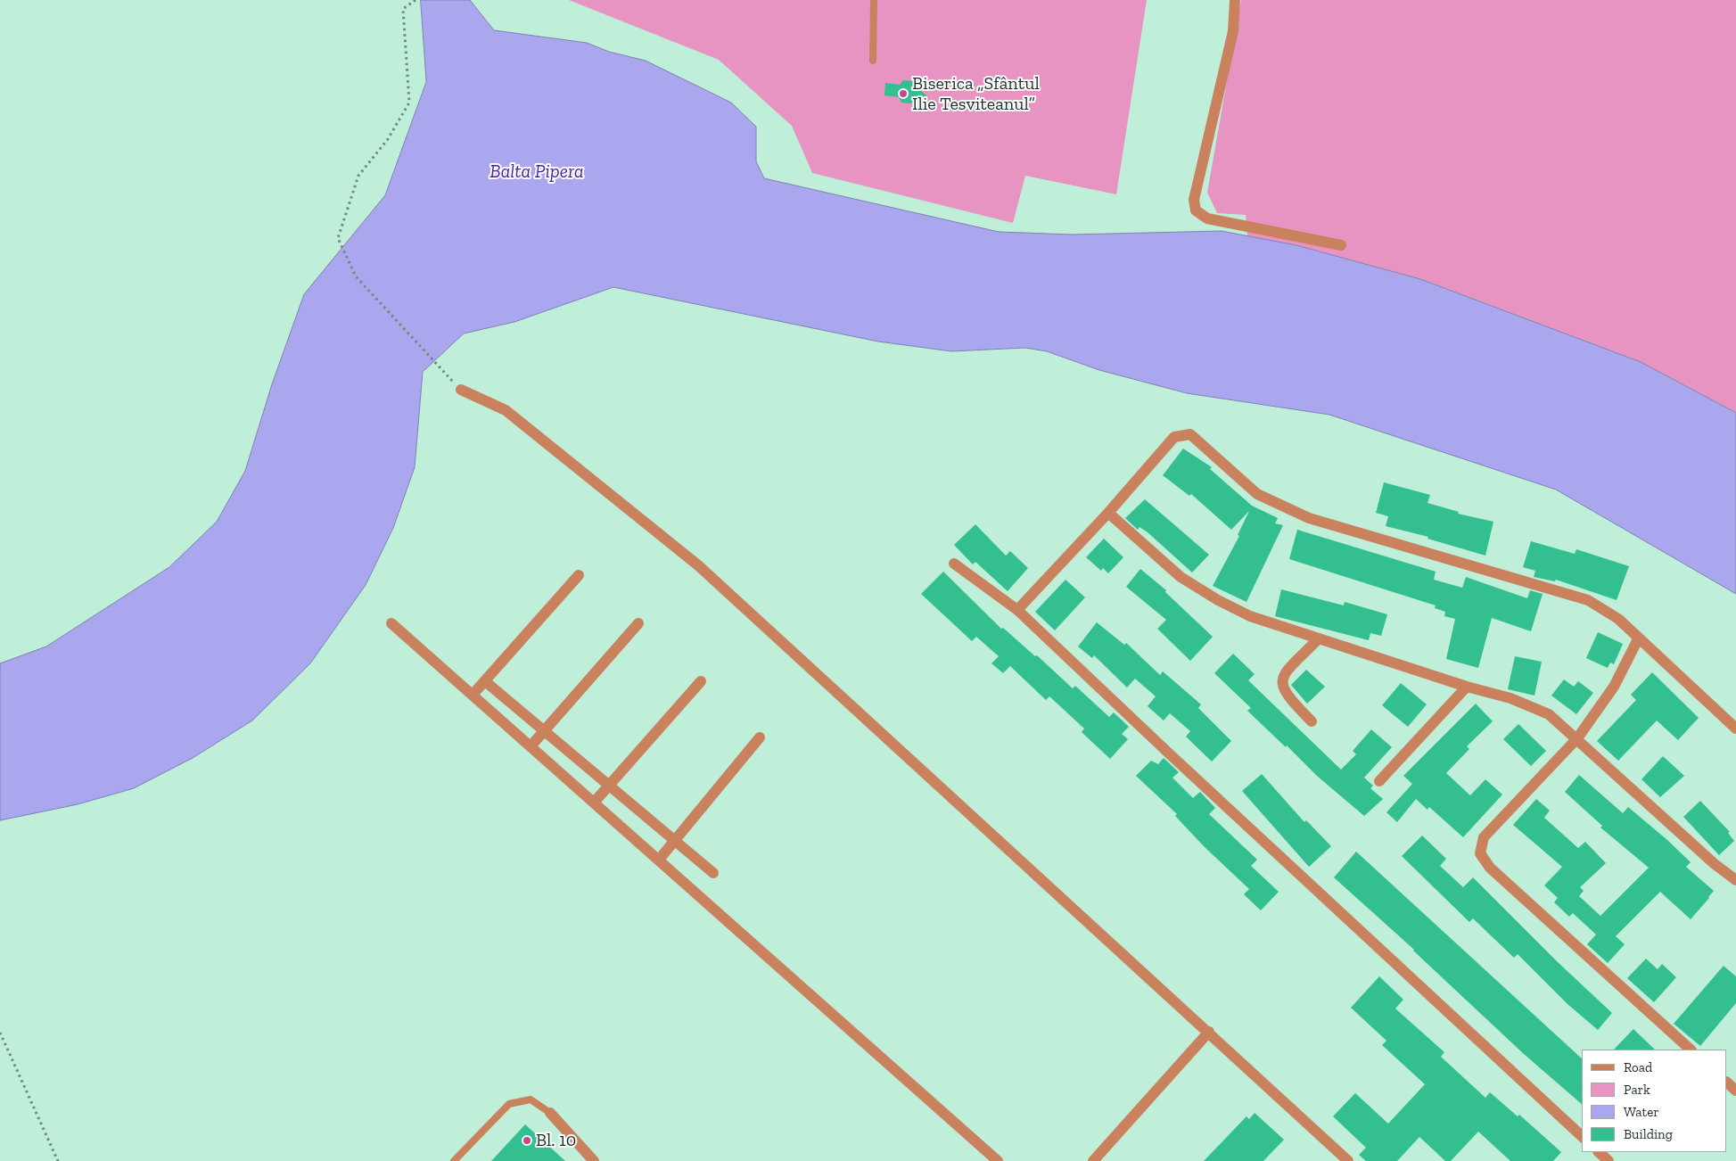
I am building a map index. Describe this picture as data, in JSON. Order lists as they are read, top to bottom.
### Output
{
  "water": ["Balta Pipera"],
  "places": ["Biserica „Sfântul Ilie Tesviteanul”", "Bl. 10"],
  "legend": [
    "Road",
    "Park",
    "Water",
    "Building"
  ]
}
